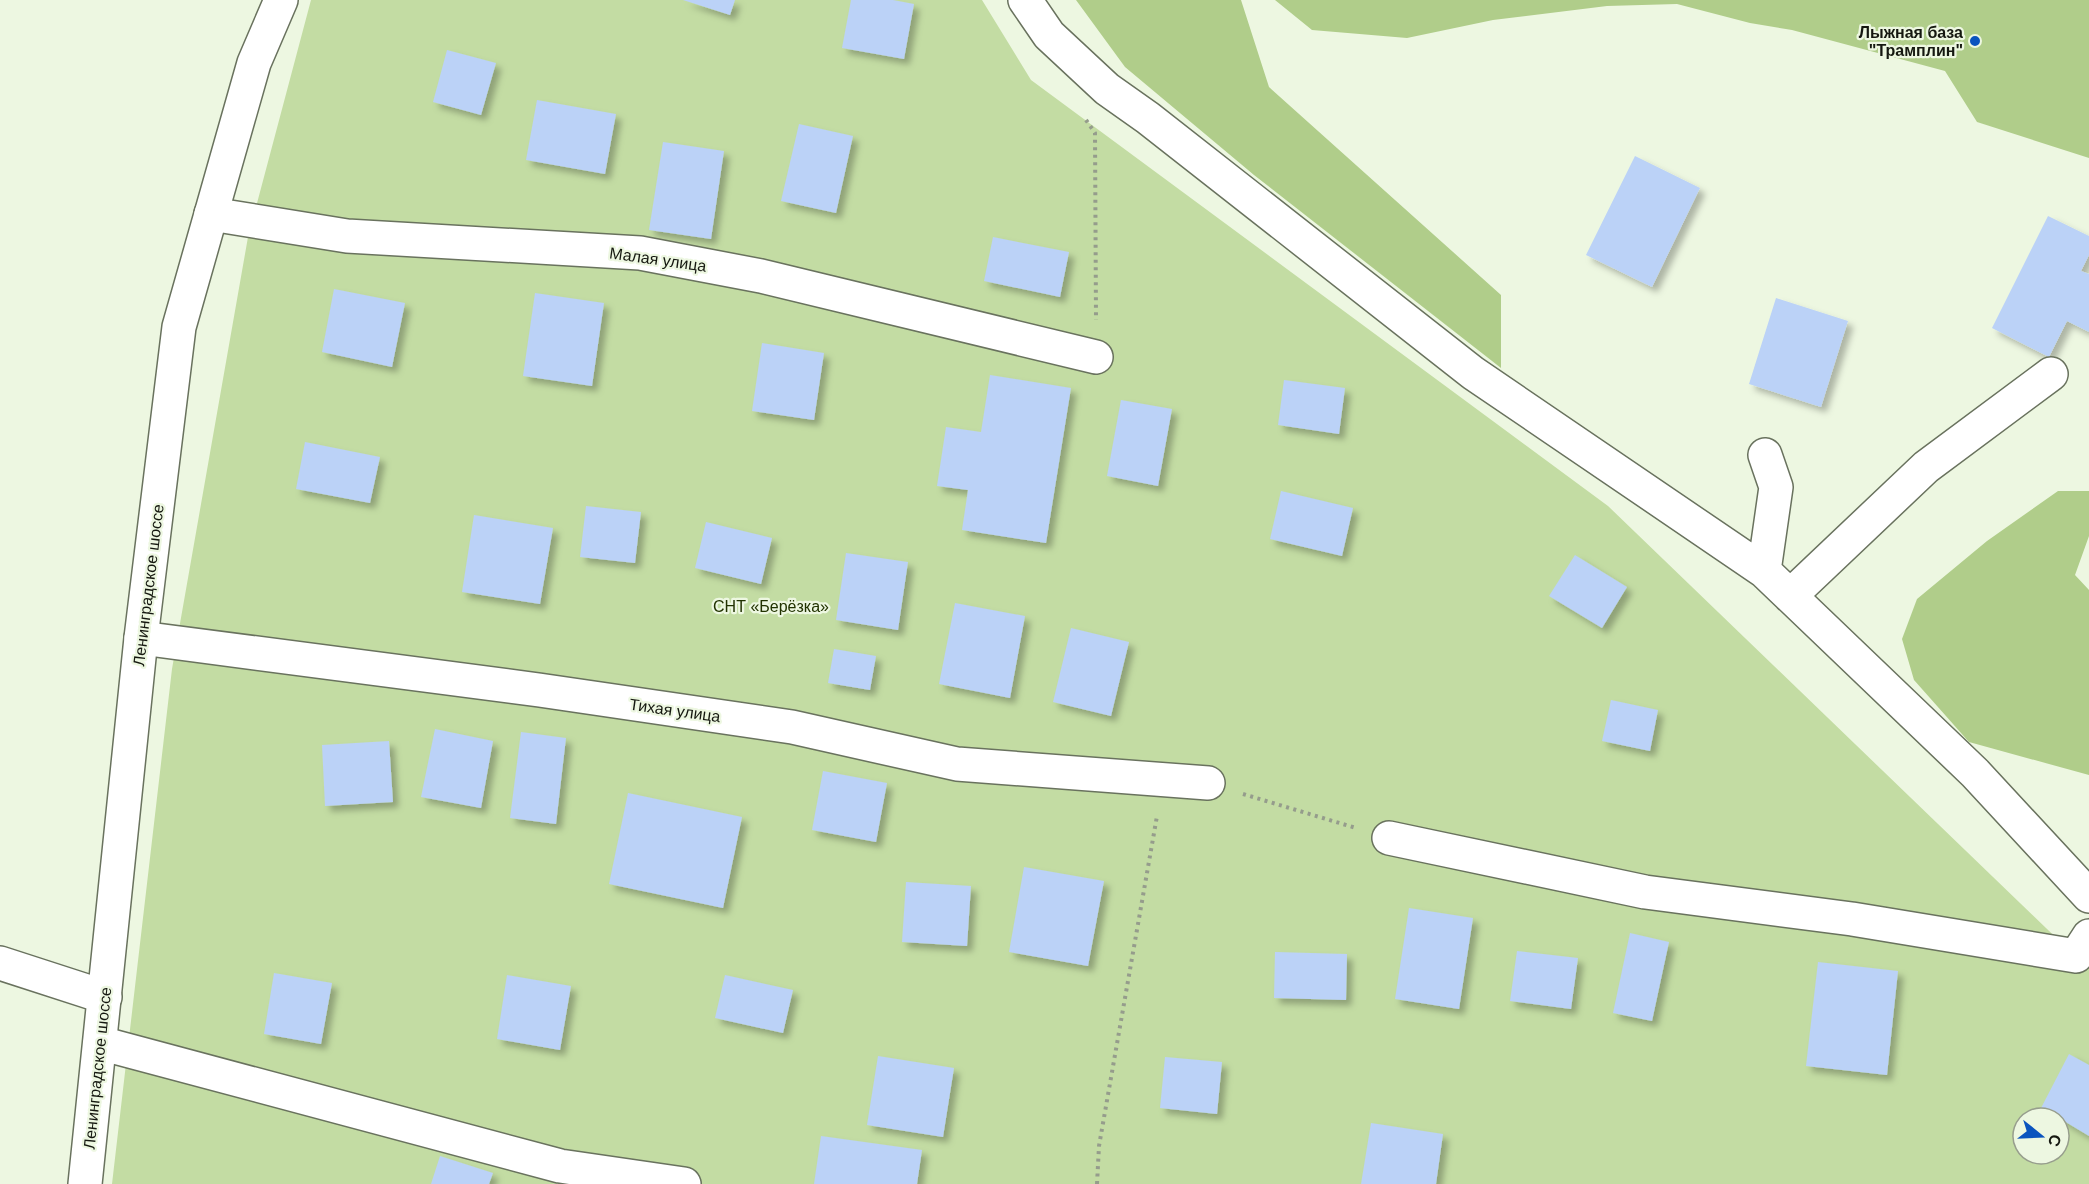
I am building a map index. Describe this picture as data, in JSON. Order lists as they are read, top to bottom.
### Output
{
  "streets": {
    "street": ["Малая улица", "Ленинградское шоссе", "Тихая улица"]
  },
  "crossings": [
    ["Малая улица", "Ленинградское шоссе"],
    ["Ленинградское шоссе", "Тихая улица"]
  ],
  "parks": ["СНТ «Берёзка»"],
  "places": ["Лыжная база \"Трамплин\""],
  "north": "right"
}
